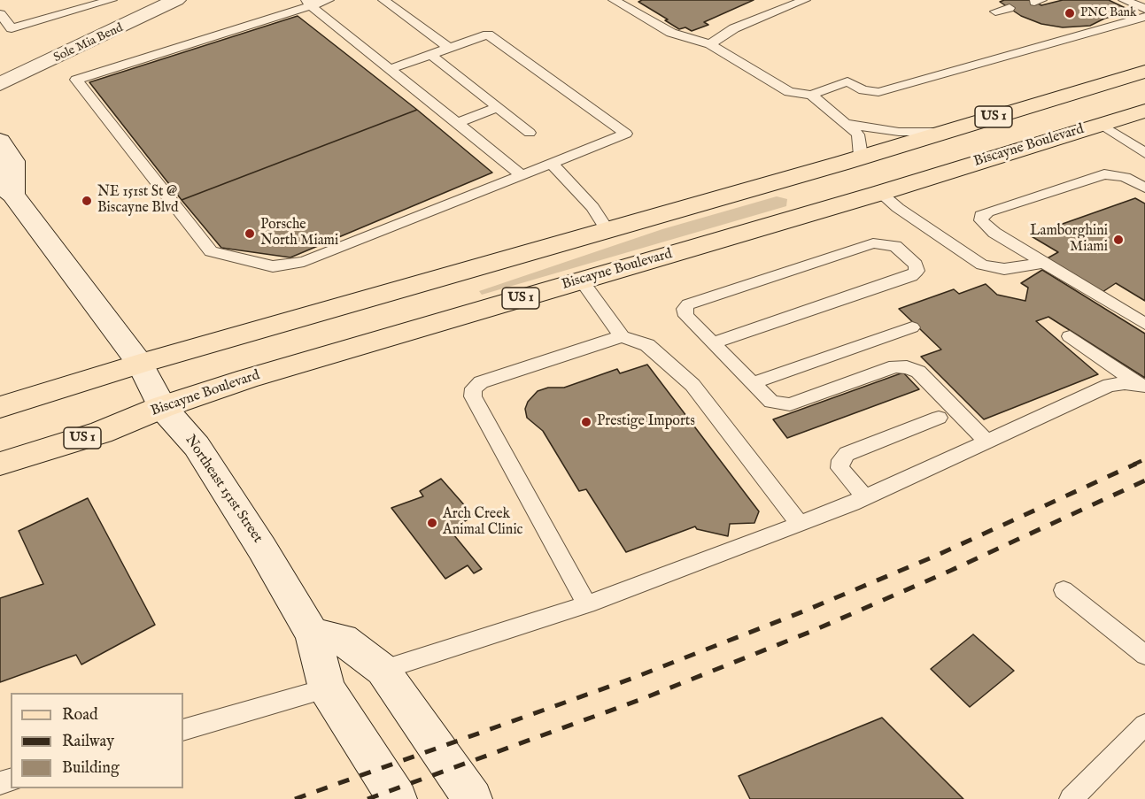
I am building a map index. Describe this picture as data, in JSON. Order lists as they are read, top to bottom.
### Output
{
  "streets": {
    "main road": ["US 1", "Biscayne Boulevard"],
    "street": ["Sole Mia Bend", "Northeast 151st Street"]
  },
  "crossings": [
    ["US 1", "Northeast 151st Street"],
    ["Biscayne Boulevard", "Northeast 151st Street"]
  ],
  "places": [
    "PNC Bank",
    "NE 151st St @ Biscayne Blvd",
    "Porsche North Miami",
    "Lamborghini Miami",
    "Prestige Imports",
    "Arch Creek Animal Clinic"
  ],
  "legend": ["Road", "Railway", "Building"]
}
